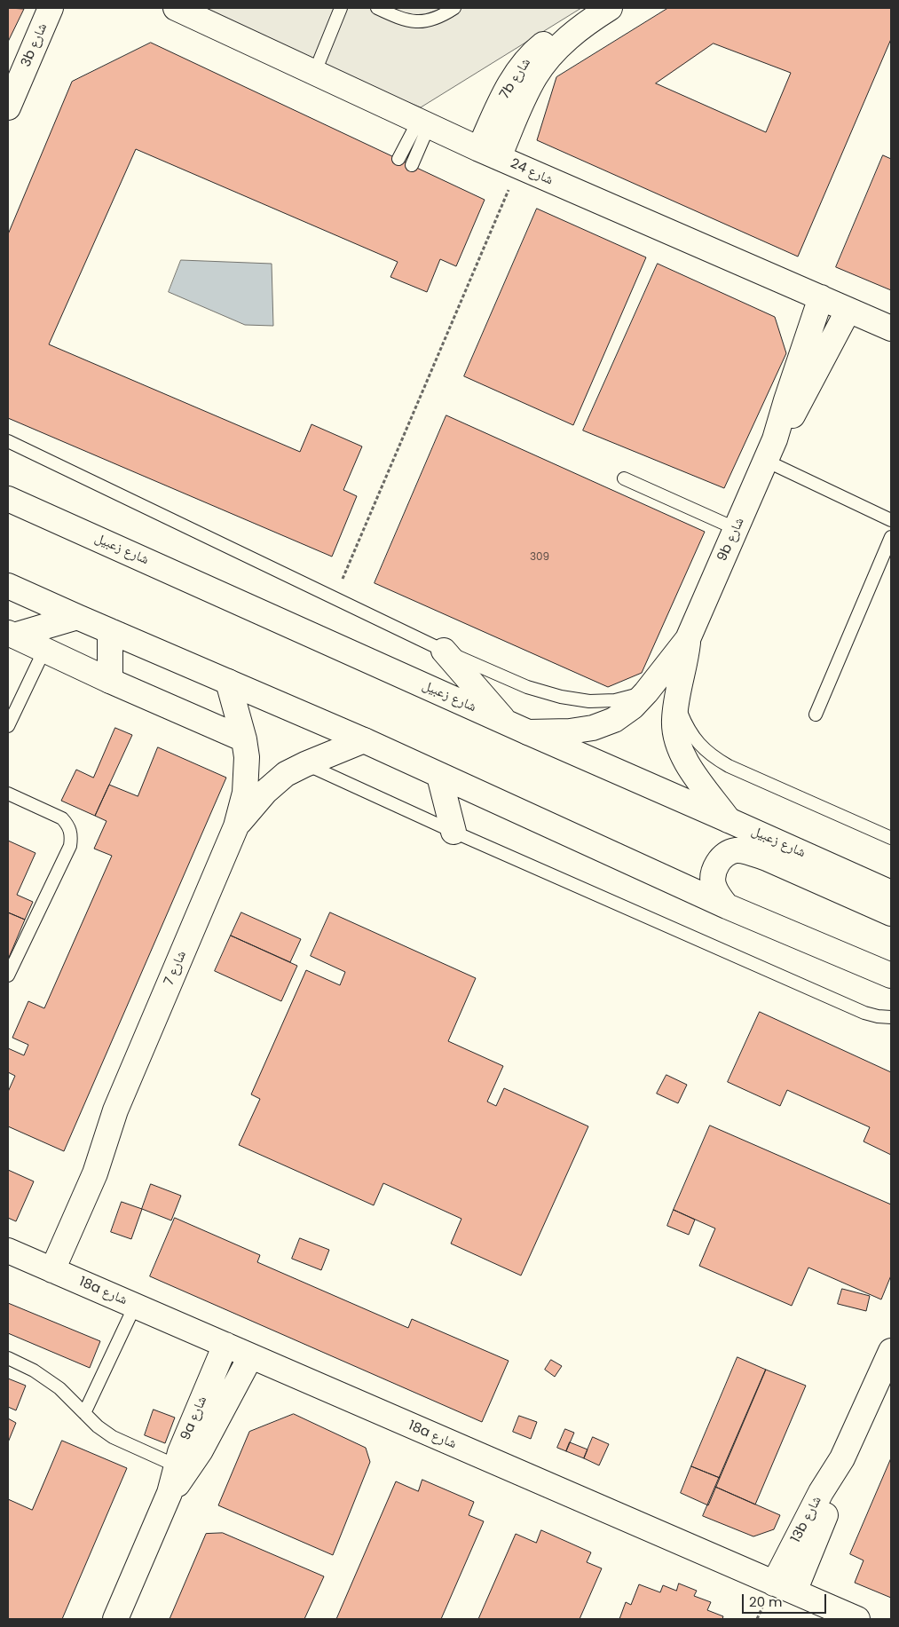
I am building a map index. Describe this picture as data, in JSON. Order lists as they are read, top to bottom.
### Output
{
  "streets": {
    "street": [
      "3b شارع",
      "7b شارع",
      "شارع 24",
      "9b شارع",
      "شارع زعبيل",
      "شارع 7",
      "18a شارع",
      "9a شارع",
      "13b شارع"
    ]
  },
  "crossings": [
    ["7b شارع", "شارع 24"],
    ["شارع 24", "9b شارع"],
    ["9b شارع", "شارع زعبيل"],
    ["شارع 7", "18a شارع"],
    ["18a شارع", "9a شارع"],
    ["18a شارع", "13b شارع"]
  ],
  "house_numbers": ["309"],
  "scale_bar": "20 m"
}
